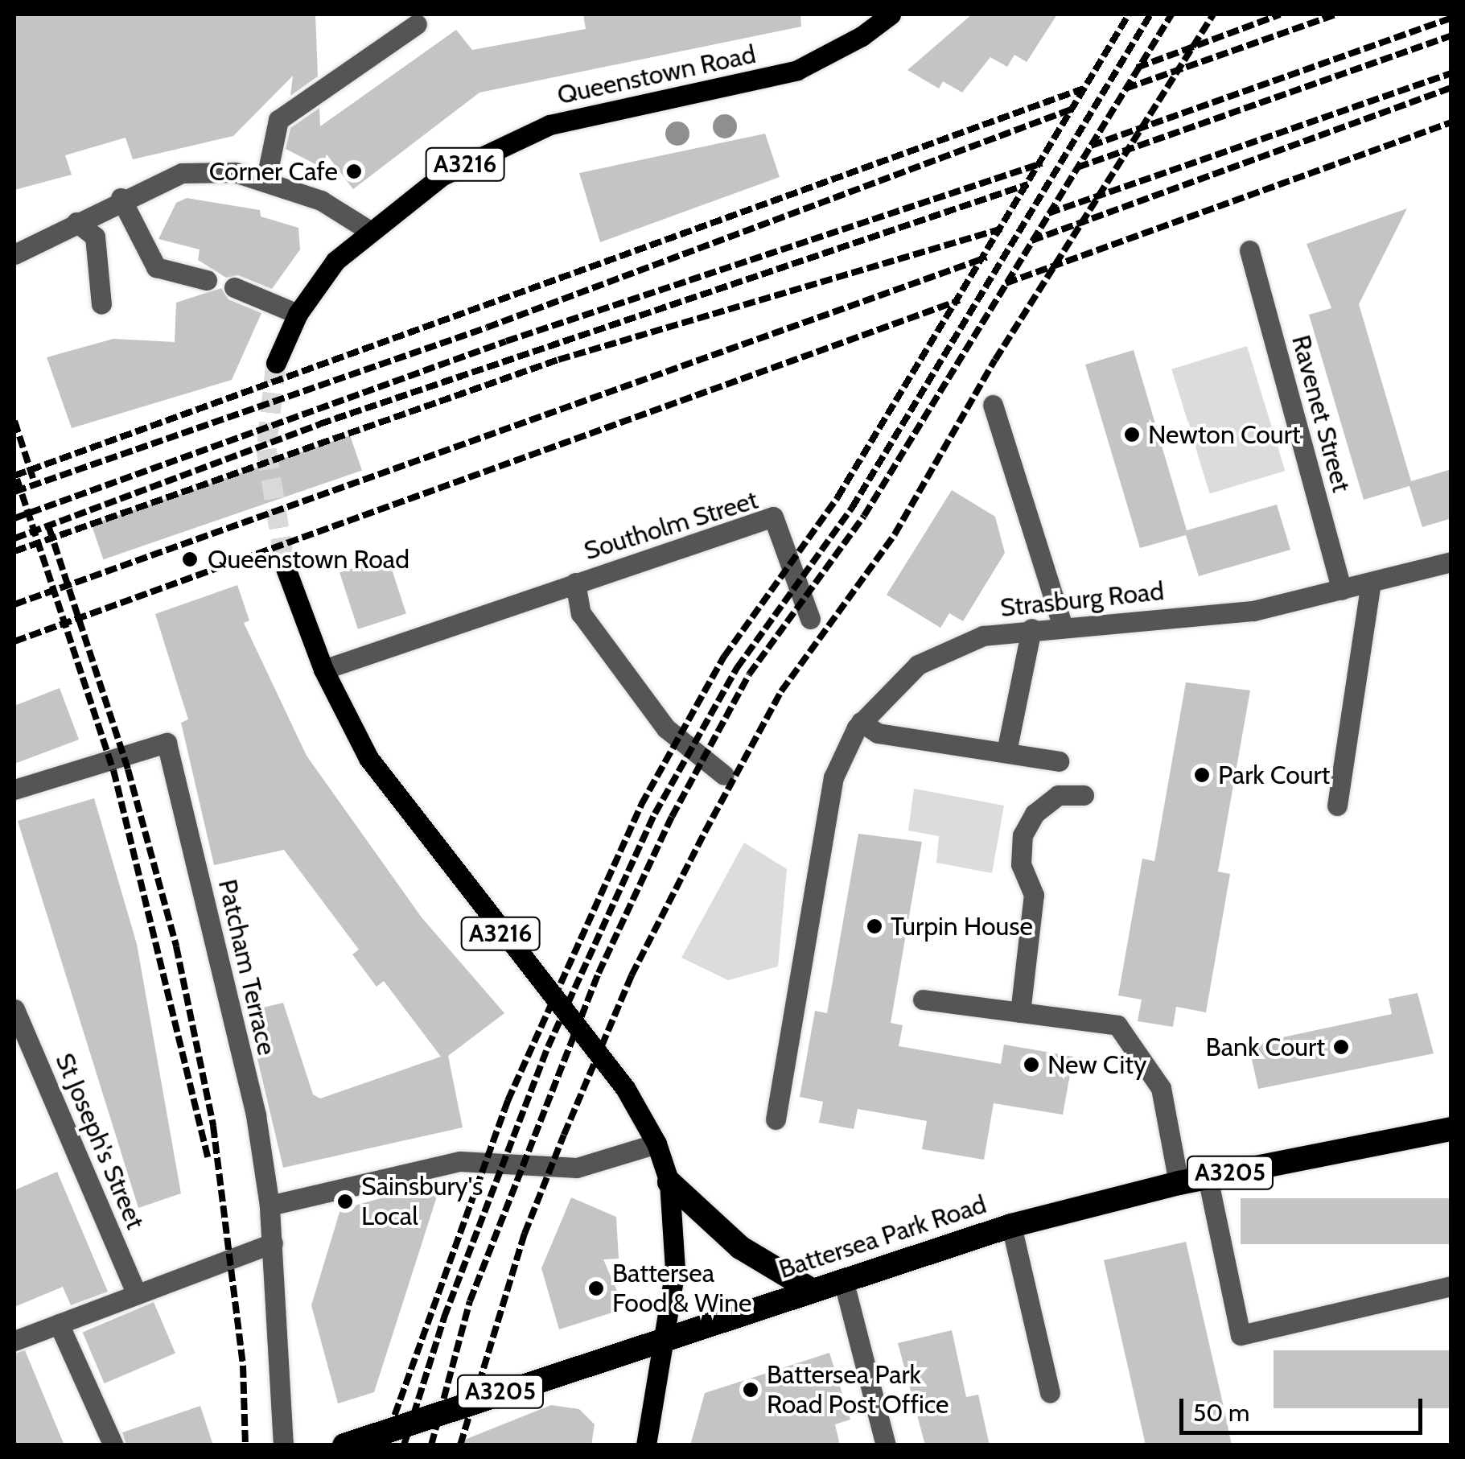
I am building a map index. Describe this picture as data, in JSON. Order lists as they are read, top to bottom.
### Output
{
  "streets": {
    "highway": ["A3216", "A3205", "Battersea Park Road"],
    "main road": ["Queenstown Road"],
    "street": [
      "Ravenet Street",
      "Southolm Street",
      "Strasburg Road",
      "Patcham Terrace",
      "St Joseph's Street"
    ]
  },
  "crossings": [
    ["A3216", "Southolm Street"],
    ["A3216", "Battersea Park Road"],
    ["Ravenet Street", "Strasburg Road"]
  ],
  "places": [
    "Corner Cafe",
    "Newton Court",
    "Queenstown Road",
    "Park Court",
    "Turpin House",
    "Bank Court",
    "New City",
    "Sainsbury's Local",
    "Battersea Food & Wine",
    "Battersea Park Road Post Office"
  ],
  "scale_bar": "50 m"
}
